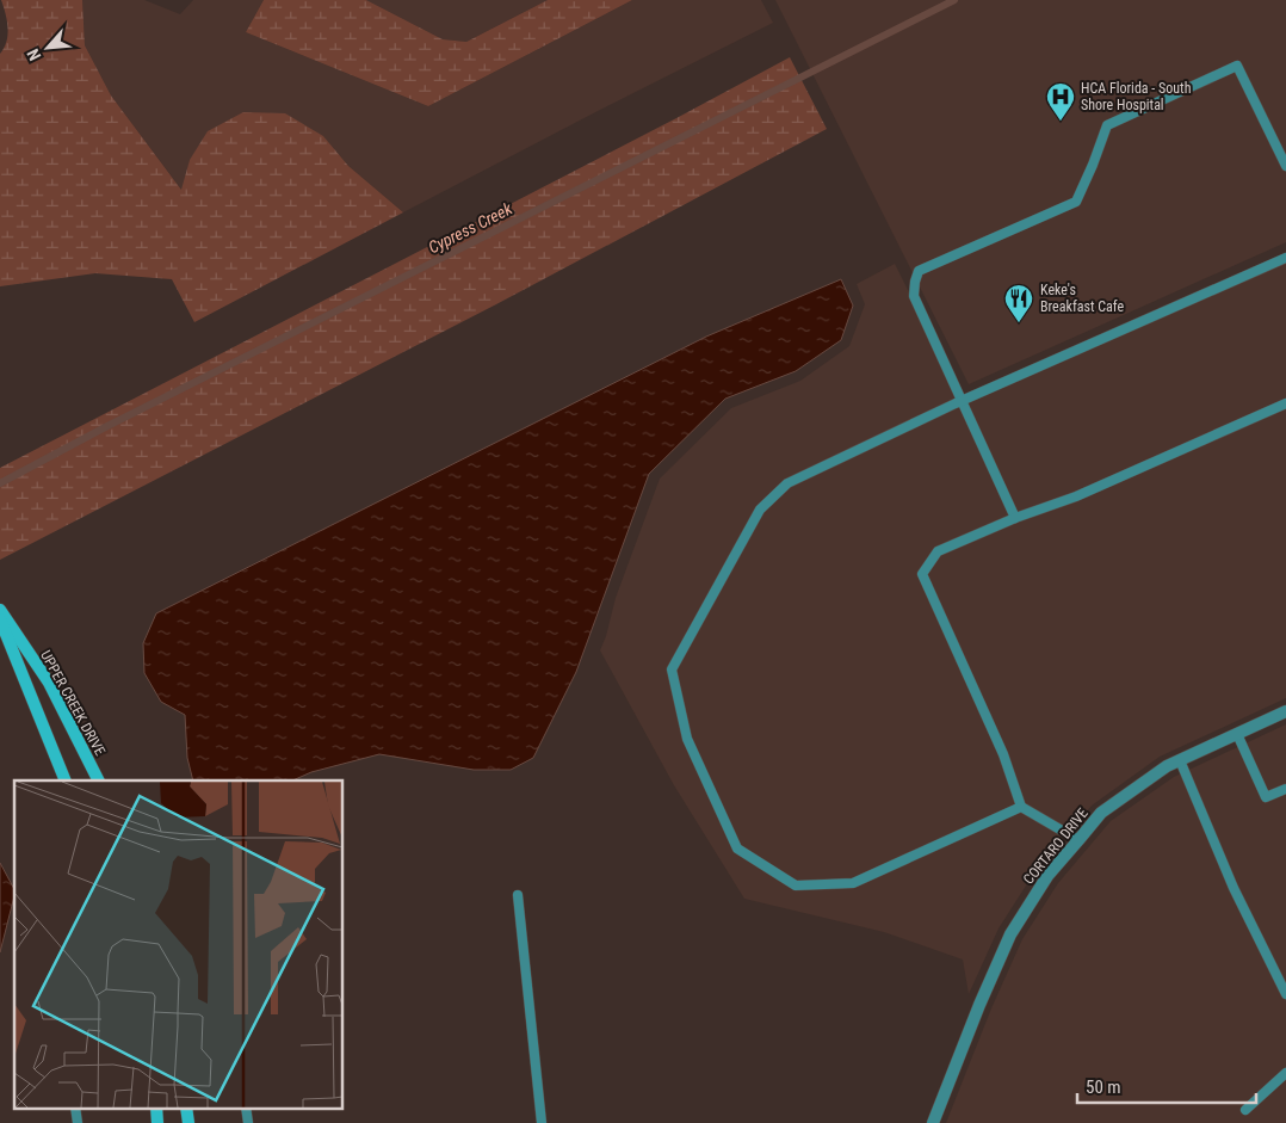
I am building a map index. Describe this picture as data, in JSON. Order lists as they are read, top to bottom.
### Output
{
  "streets": {
    "street": ["UPPER CREEK DRIVE", "CORTARO DRIVE"]
  },
  "water": ["Cypress Creek"],
  "places": {
    "hospital": ["HCA Florida - South Shore Hospital"],
    "restaurant": ["Keke's Breakfast Cafe"]
  },
  "scale_bar": "50 m",
  "north": "bottom left"
}
